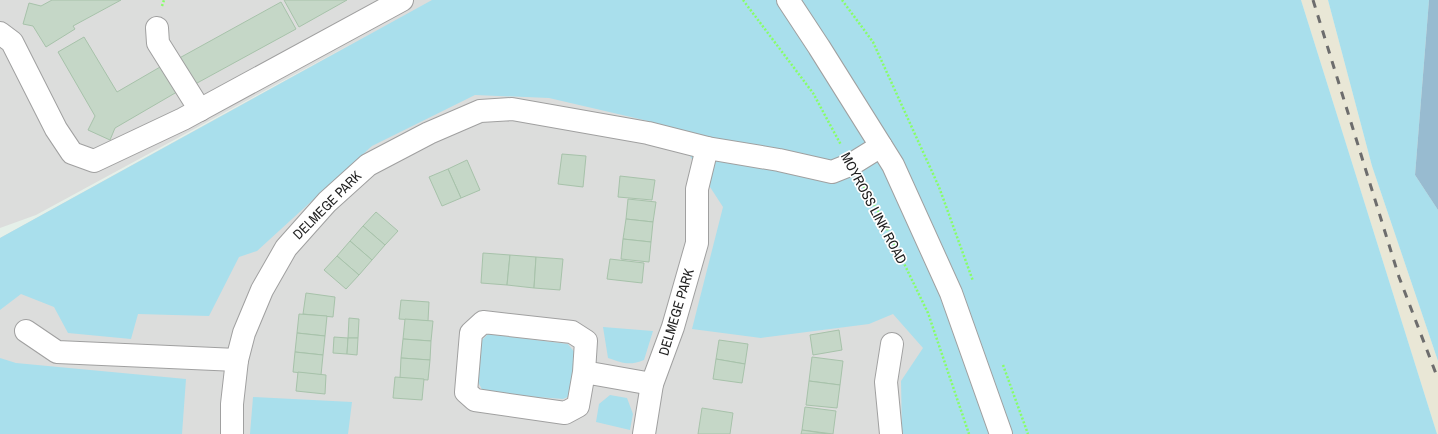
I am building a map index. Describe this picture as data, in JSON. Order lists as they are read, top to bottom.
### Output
{
  "streets": {
    "street": ["DELMEGE PARK"],
    "path": ["MOYROSS LINK ROAD"]
  },
  "crossings": [
    ["DELMEGE PARK", "MOYROSS LINK ROAD"]
  ]
}
